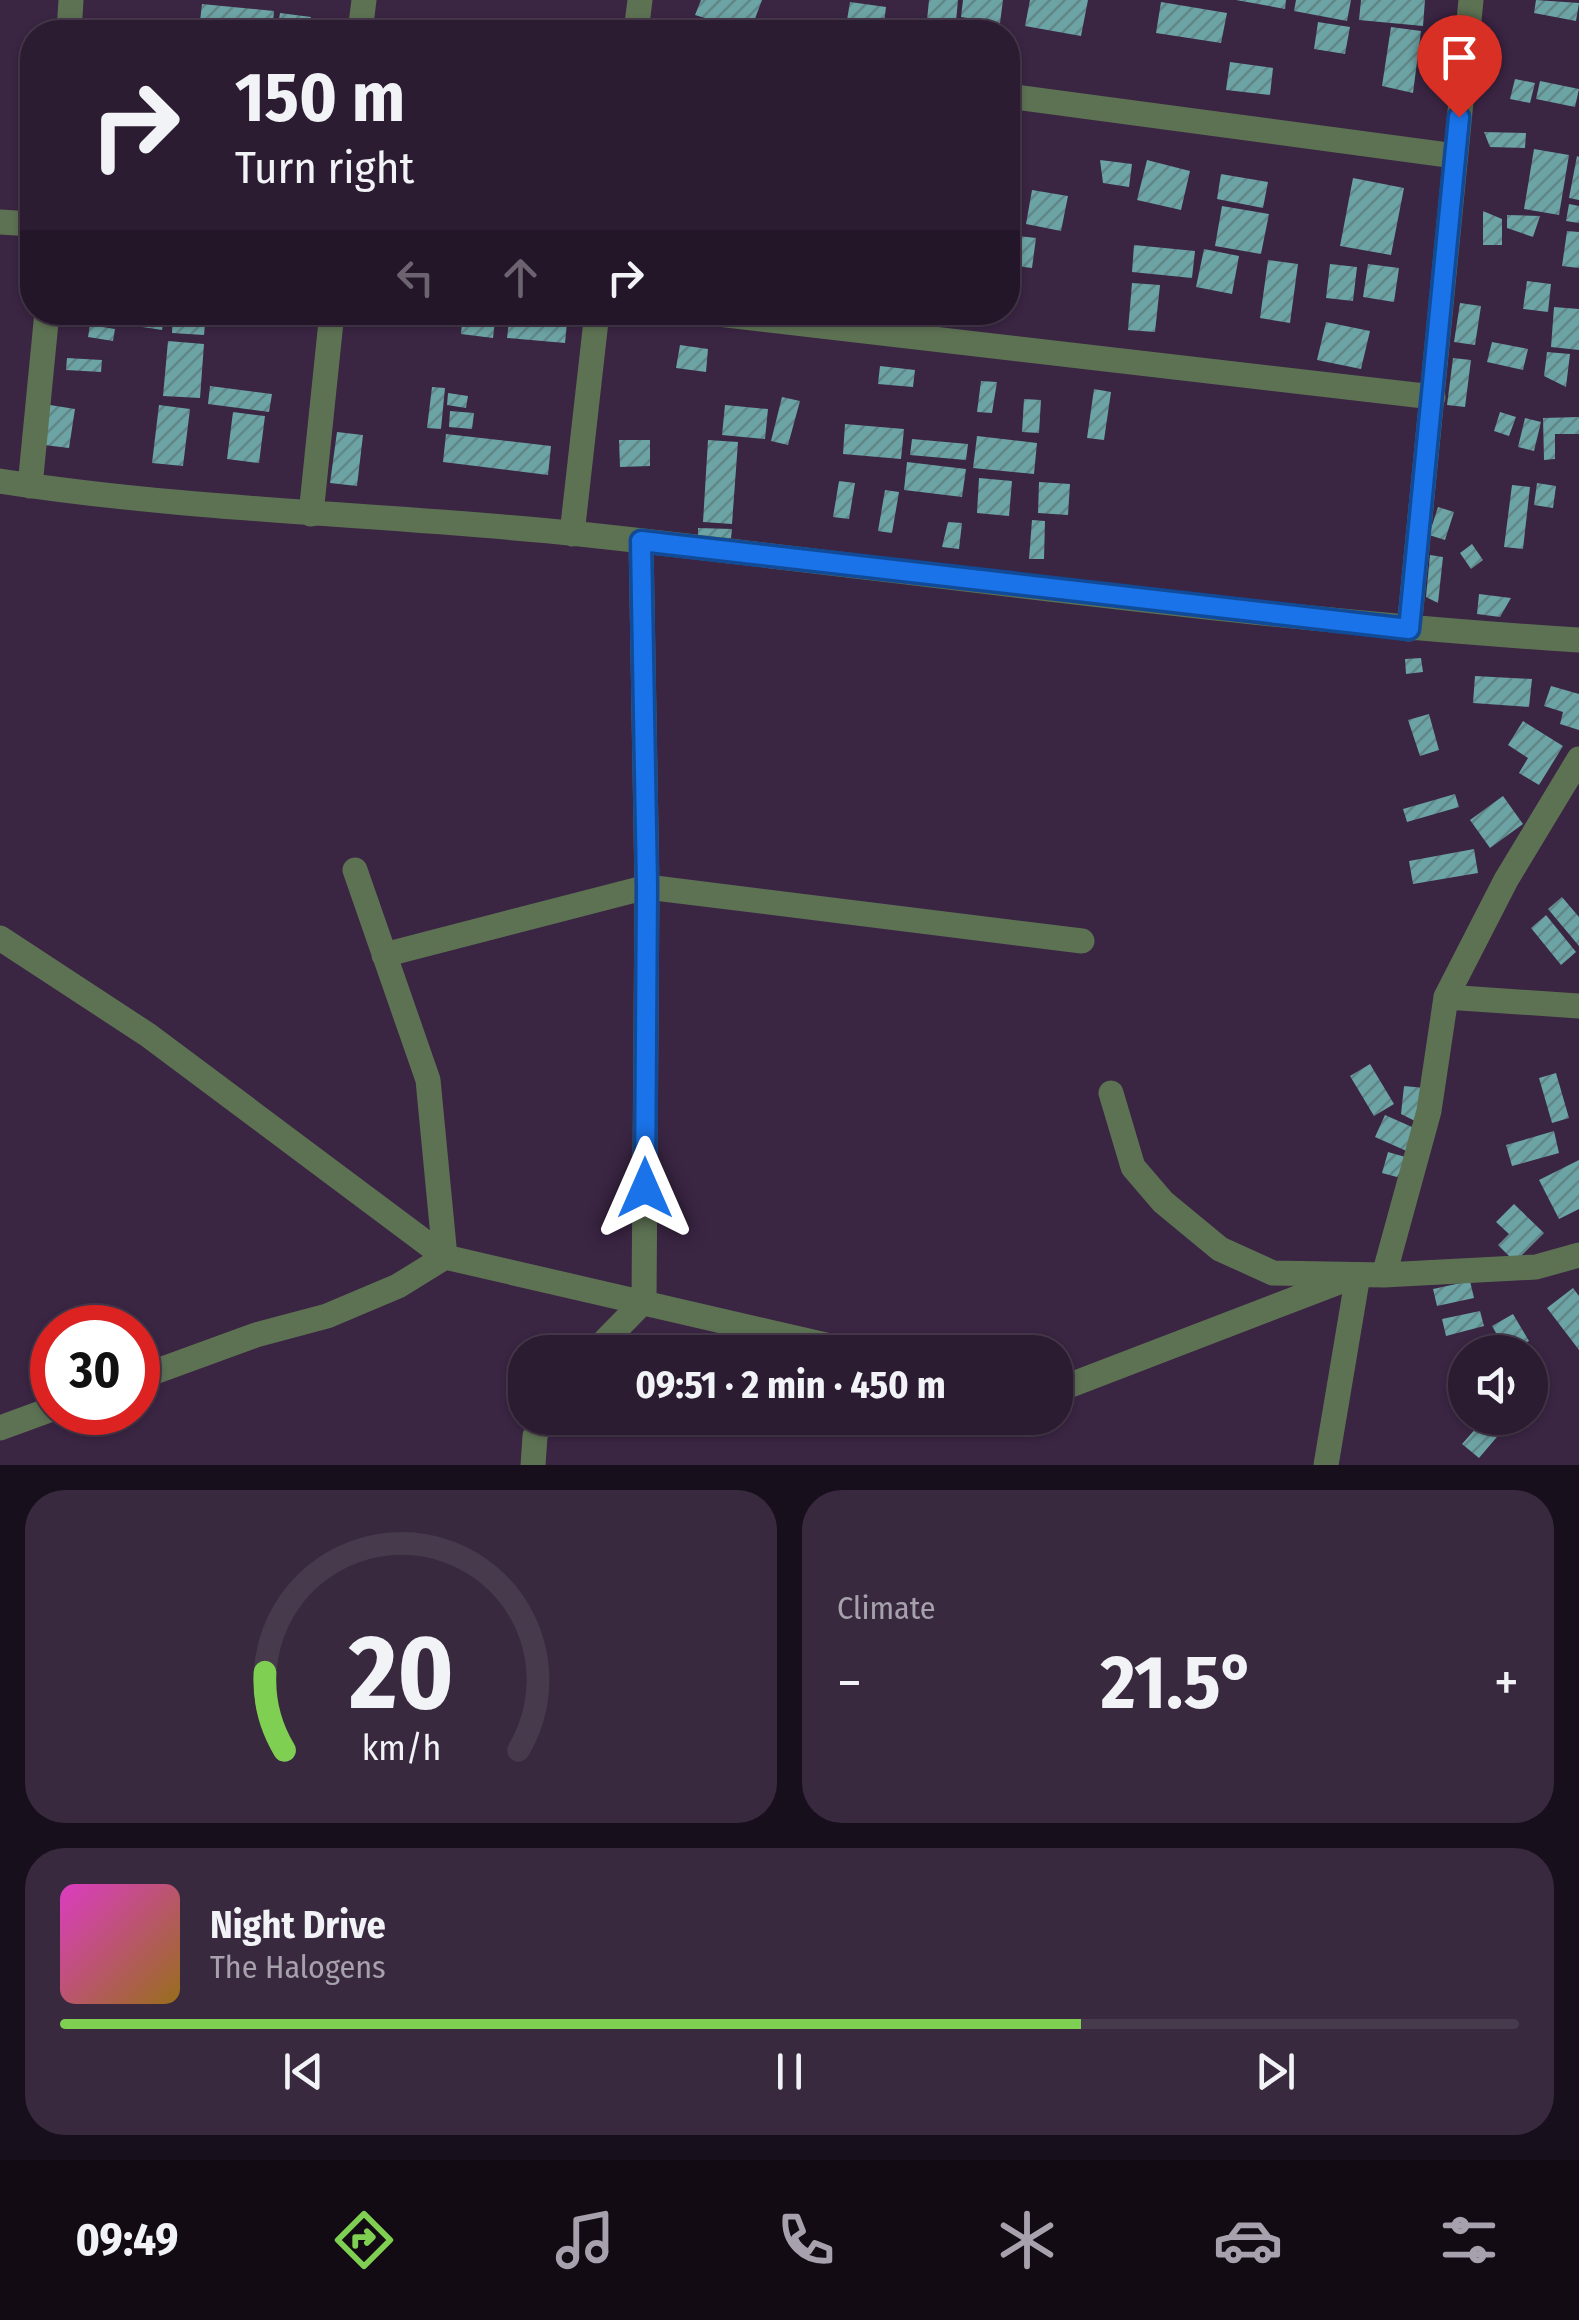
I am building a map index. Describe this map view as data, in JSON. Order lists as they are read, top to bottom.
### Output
{
  "page": {
    "turn": ["150 m", "Turn right"],
    "limit": "30",
    "trip": "09:51 · 2 min · 450 m",
    "tile": "Climate",
    "heat": ["−", "21.5°", "+"],
    "song": ["Night Drive", "The Halogens"],
    "tabs": "09:49",
    "gauge": ["20", "km/h"]
  }
}
